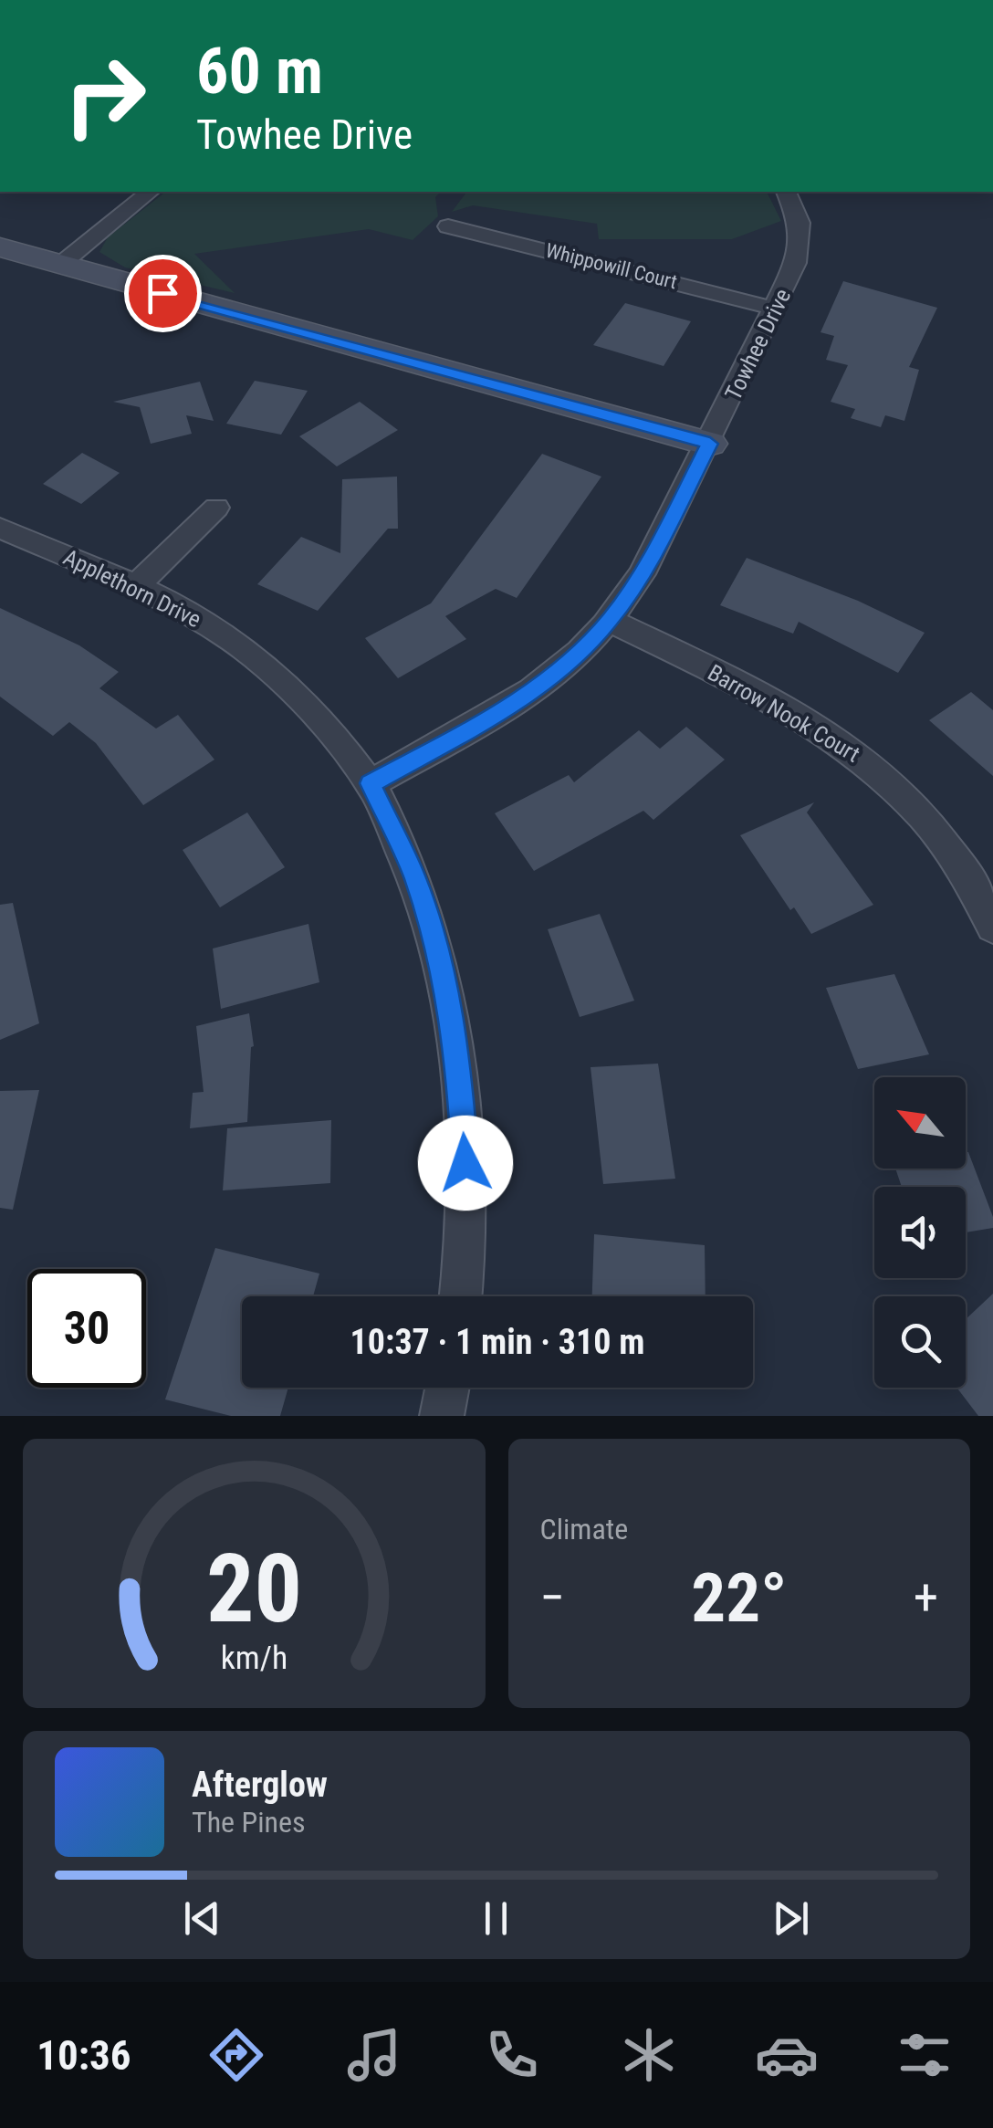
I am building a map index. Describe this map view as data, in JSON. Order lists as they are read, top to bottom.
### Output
{
  "streets": {
    "street": [
      "Whippowill Court",
      "Towhee Drive",
      "Applethorn Drive",
      "Barrow Nook Court"
    ]
  },
  "crossings": [
    ["Whippowill Court", "Towhee Drive"],
    ["Towhee Drive", "Applethorn Drive"],
    ["Towhee Drive", "Barrow Nook Court"]
  ],
  "north": "top left",
  "page": {
    "turn": ["60 m", "Towhee Drive"],
    "limit": "30",
    "trip": "10:37 · 1 min · 310 m",
    "tile": "Climate",
    "heat": ["−", "22°", "+"],
    "song": ["Afterglow", "The Pines"],
    "tabs": "10:36",
    "gauge": ["20", "km/h"]
  }
}
